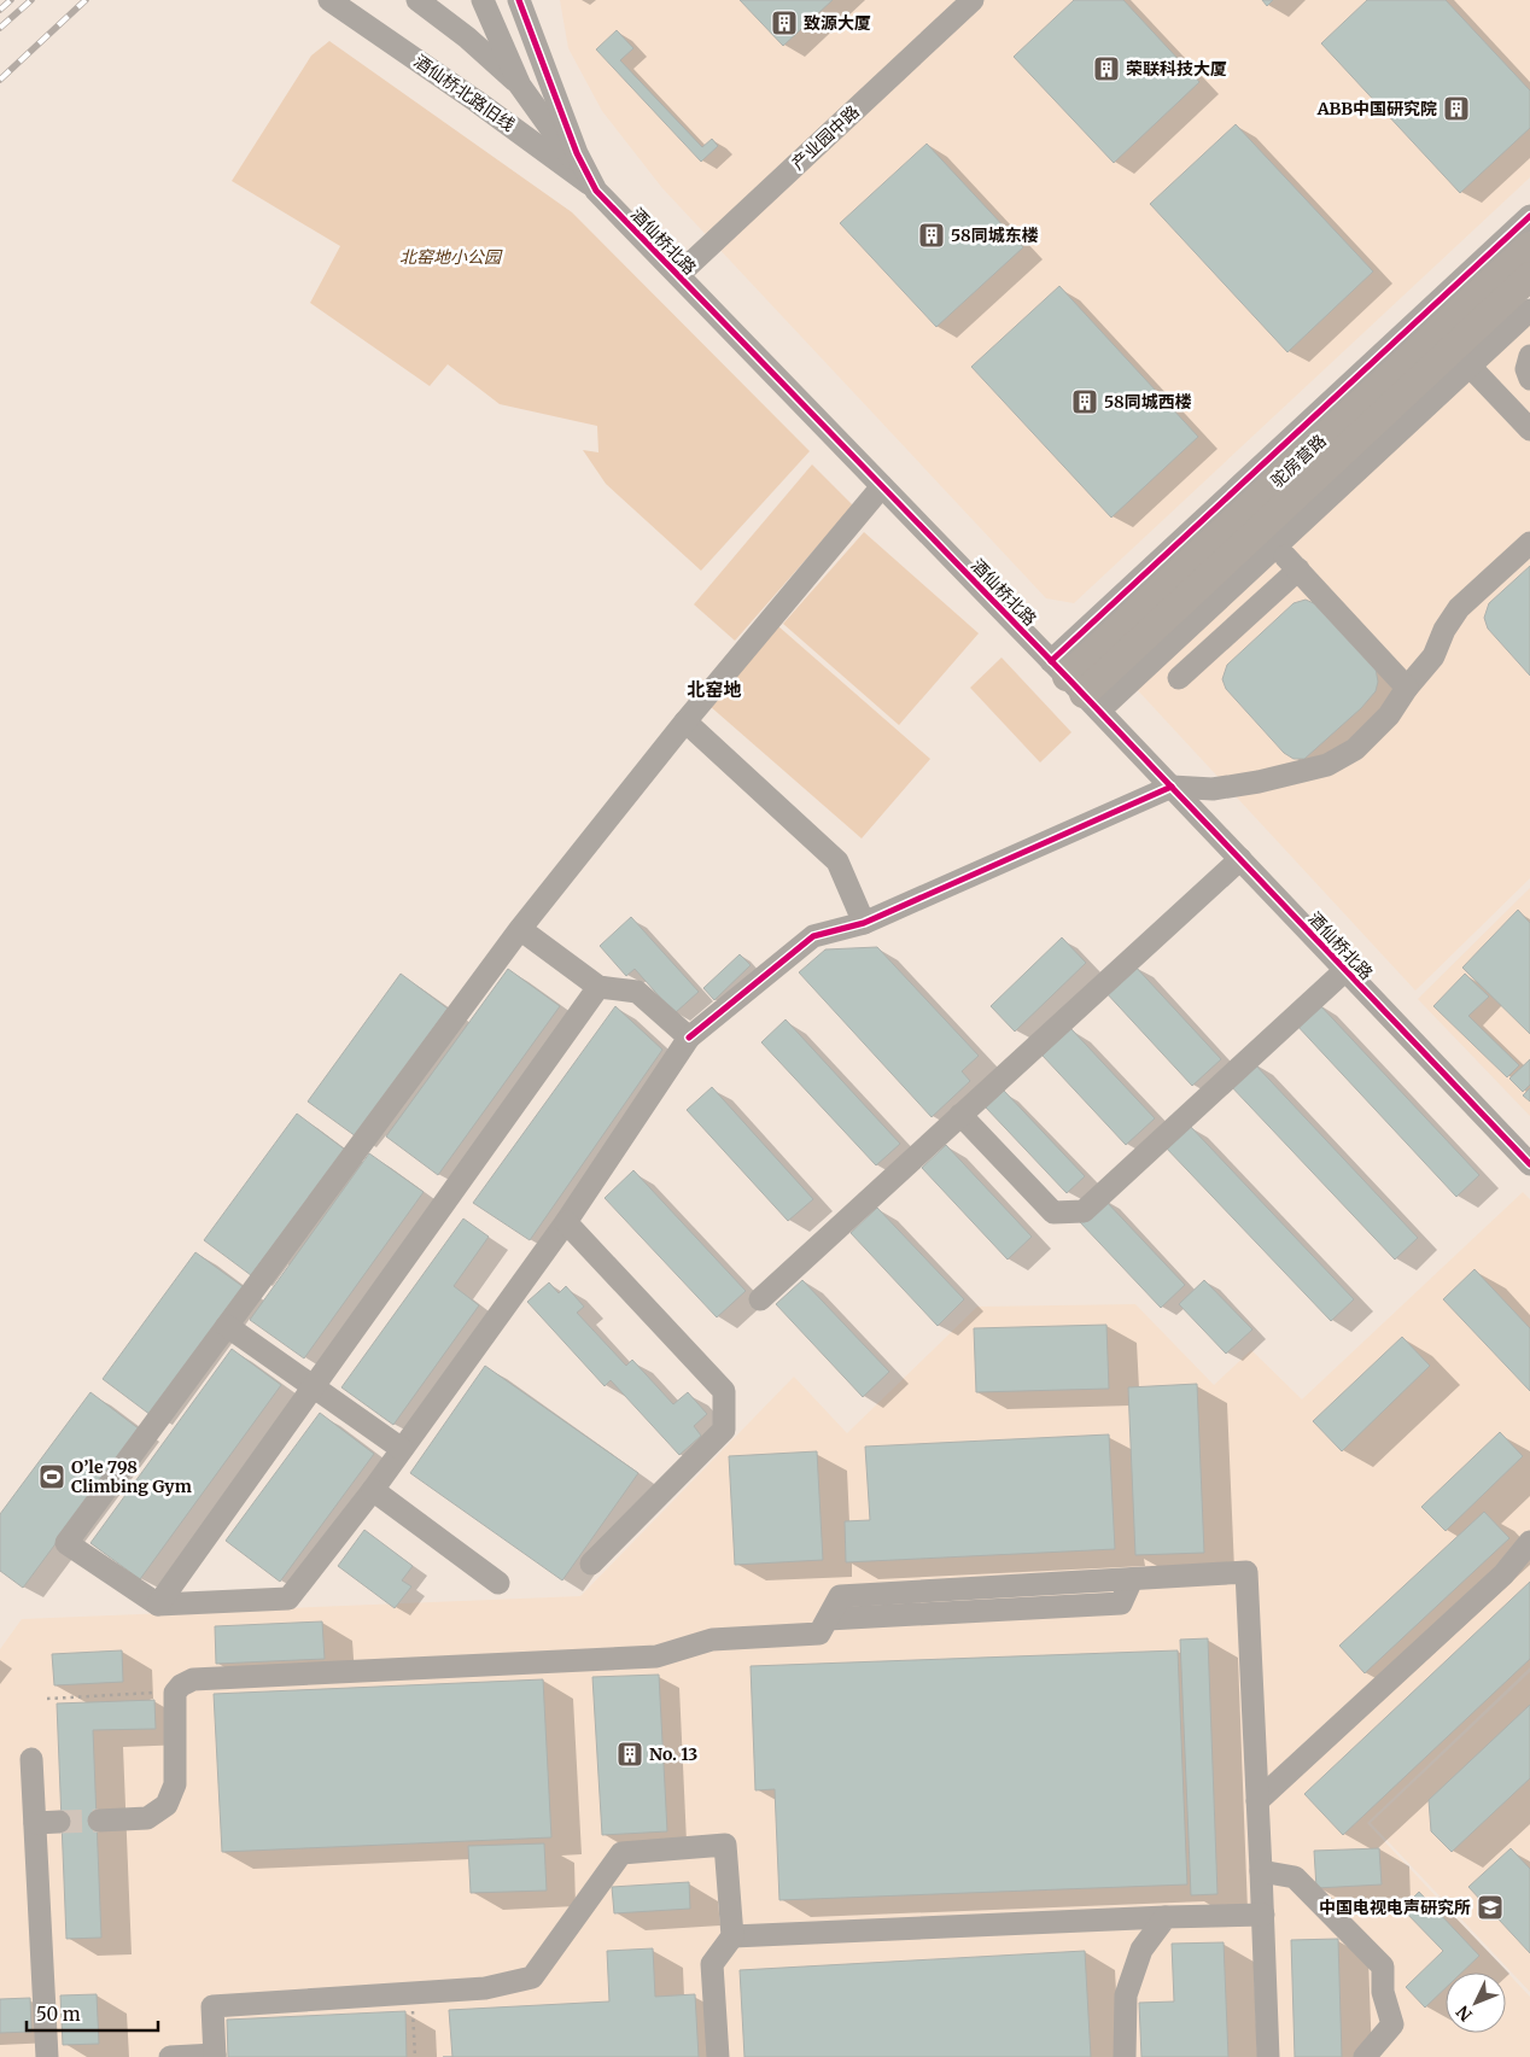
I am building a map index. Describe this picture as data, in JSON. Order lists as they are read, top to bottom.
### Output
{
  "streets": {
    "main road": ["驼房营路"],
    "street": ["酒仙桥北路旧线", "产业园中路", "酒仙桥北路"]
  },
  "crossings": [
    ["酒仙桥北路旧线", "酒仙桥北路"],
    ["产业园中路", "酒仙桥北路"],
    ["酒仙桥北路", "驼房营路"]
  ],
  "districts": ["北窑地"],
  "parks": ["北窑地小公园"],
  "places": {
    "building": [
      "致源大厦",
      "荣联科技大厦",
      "ABB中国研究院",
      "58同城东楼",
      "58同城西楼",
      "No. 13"
    ],
    "sports": ["O’le 798 Climbing Gym"],
    "school or university": ["中国电视电声研究所"]
  },
  "scale_bar": "50 m",
  "north": "bottom left"
}
